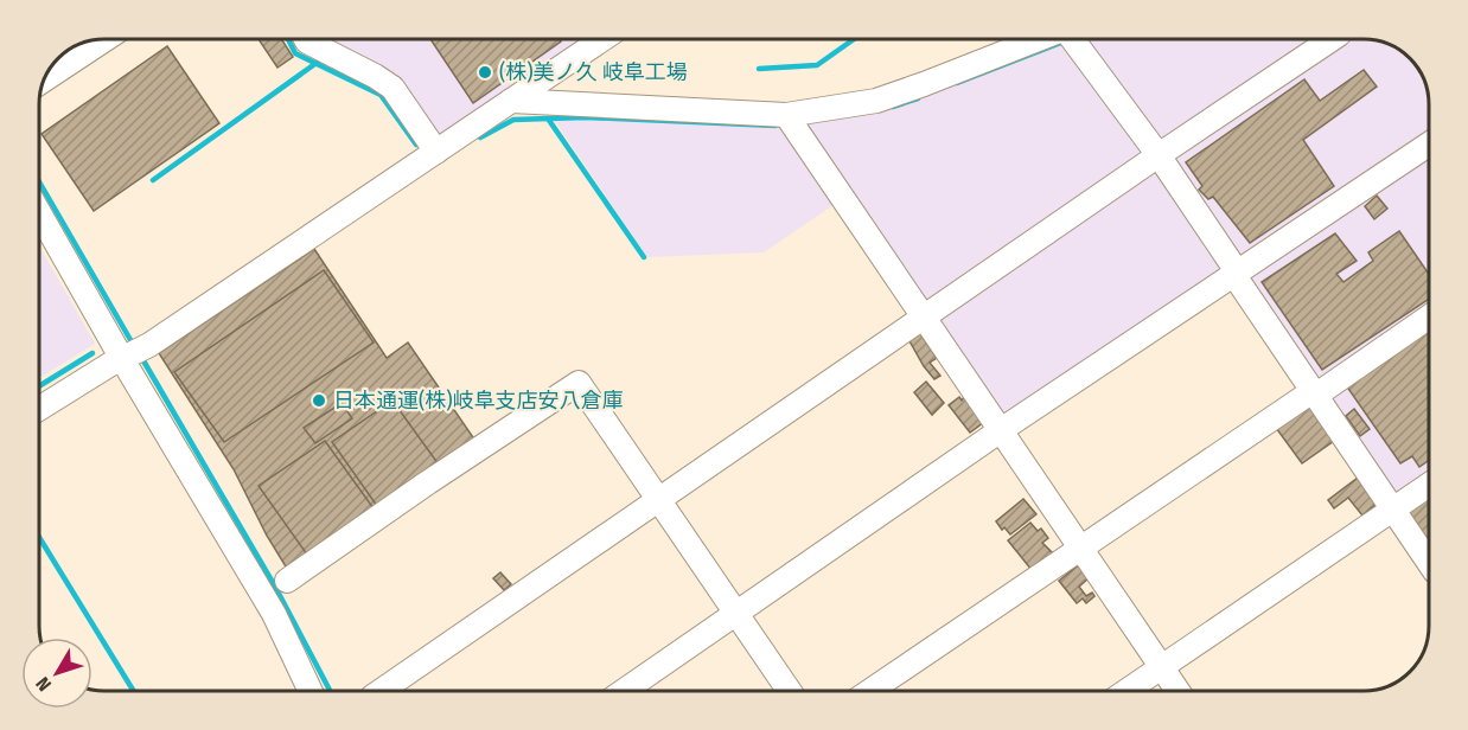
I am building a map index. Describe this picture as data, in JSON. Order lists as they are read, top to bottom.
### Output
{
  "places": ["(株)美ノ久 岐阜工場", "日本通運(株)岐阜支店安八倉庫"],
  "north": "bottom left"
}
